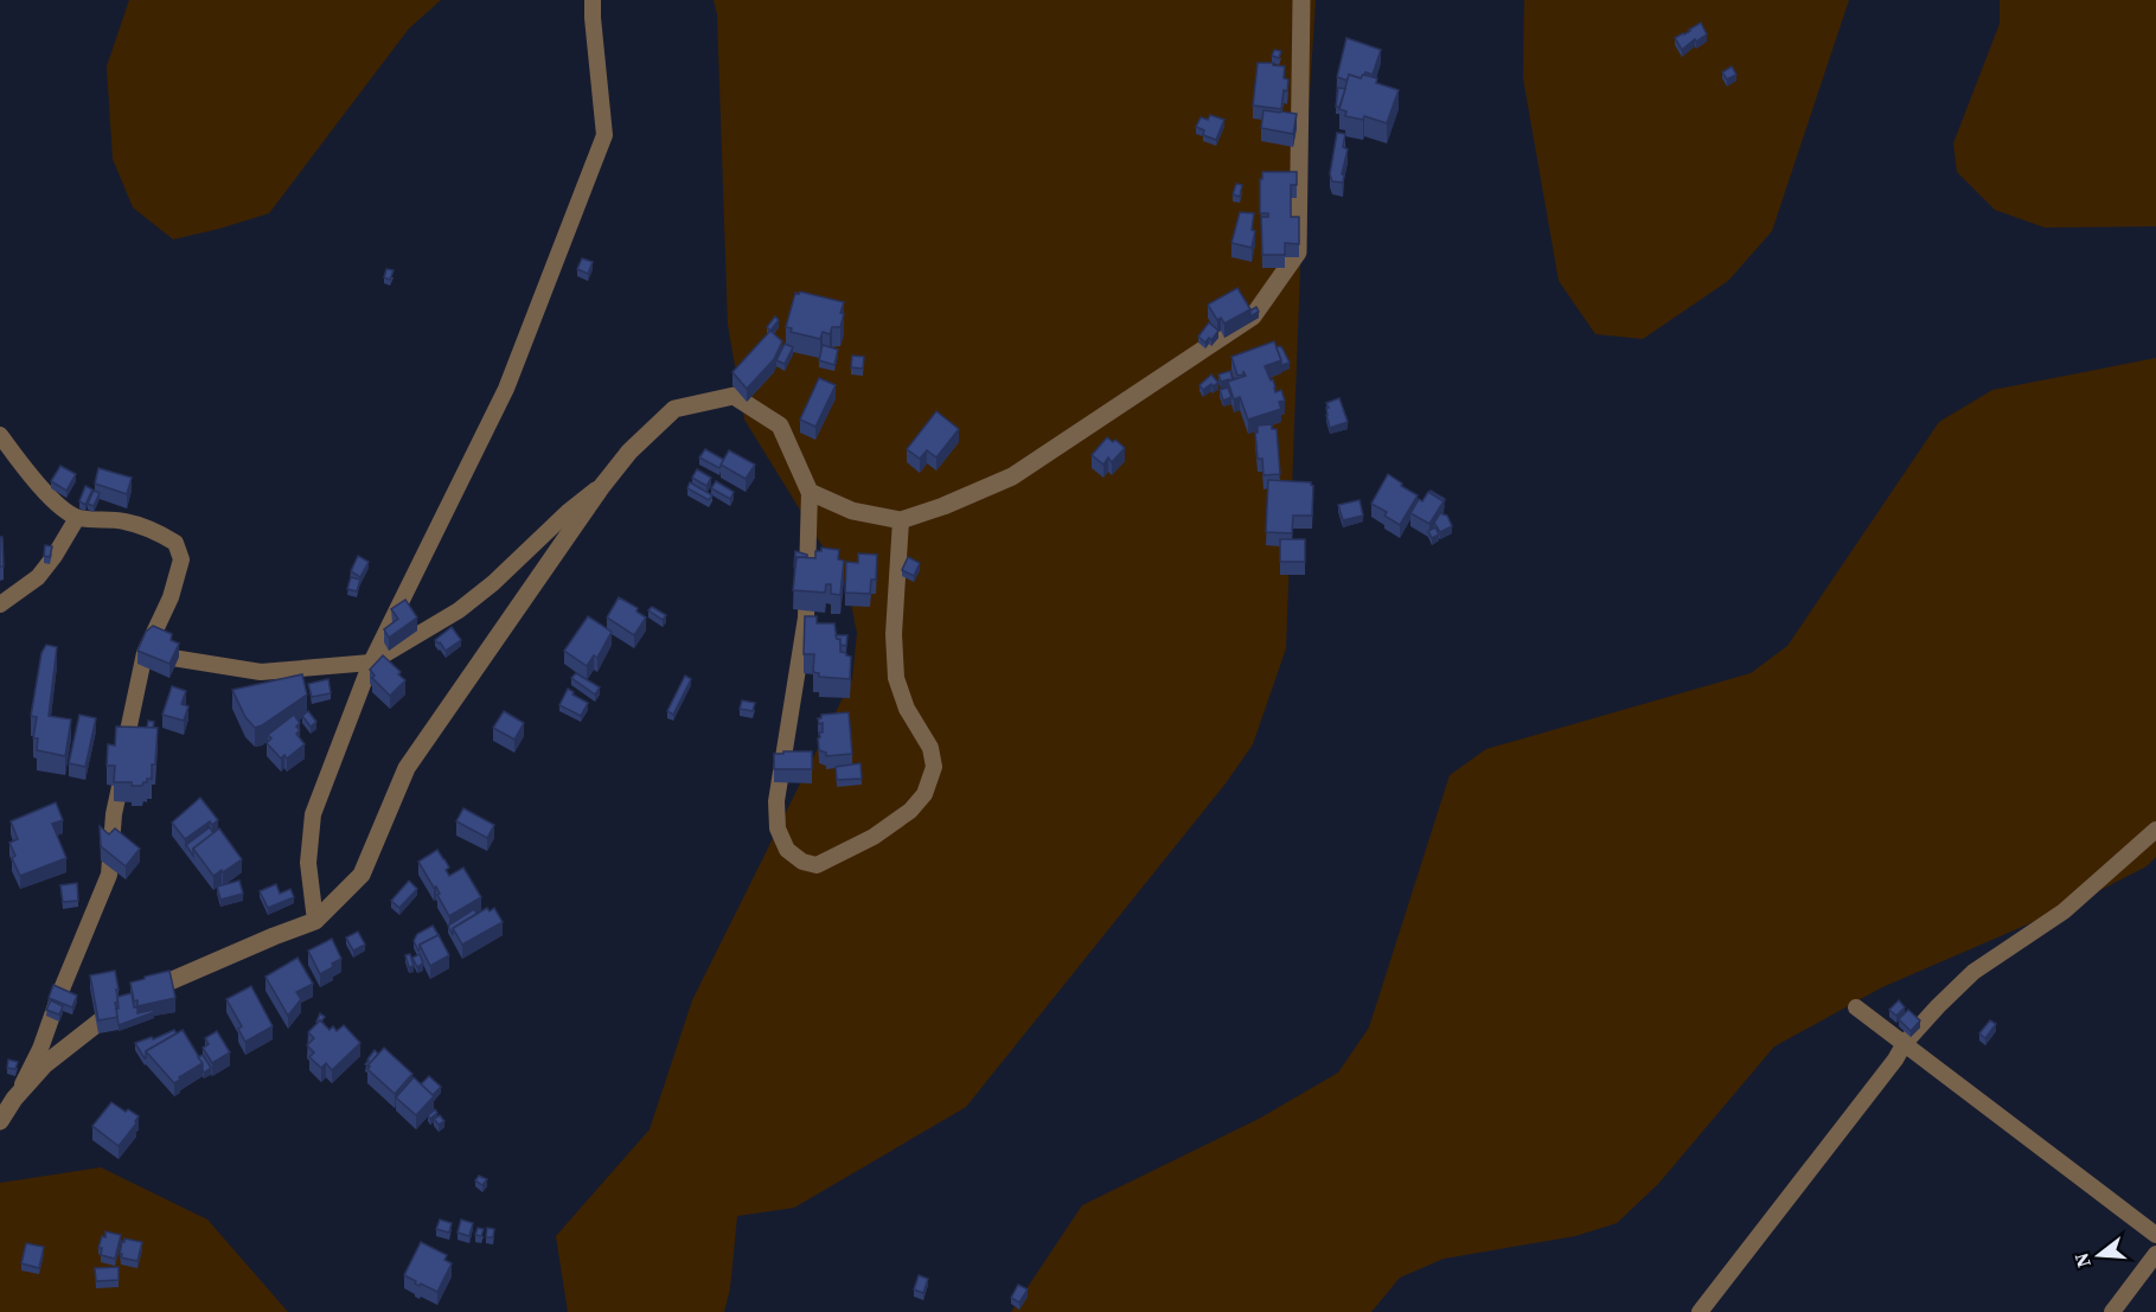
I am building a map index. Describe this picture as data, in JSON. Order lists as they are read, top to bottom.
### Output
{
  "north": "left"
}
